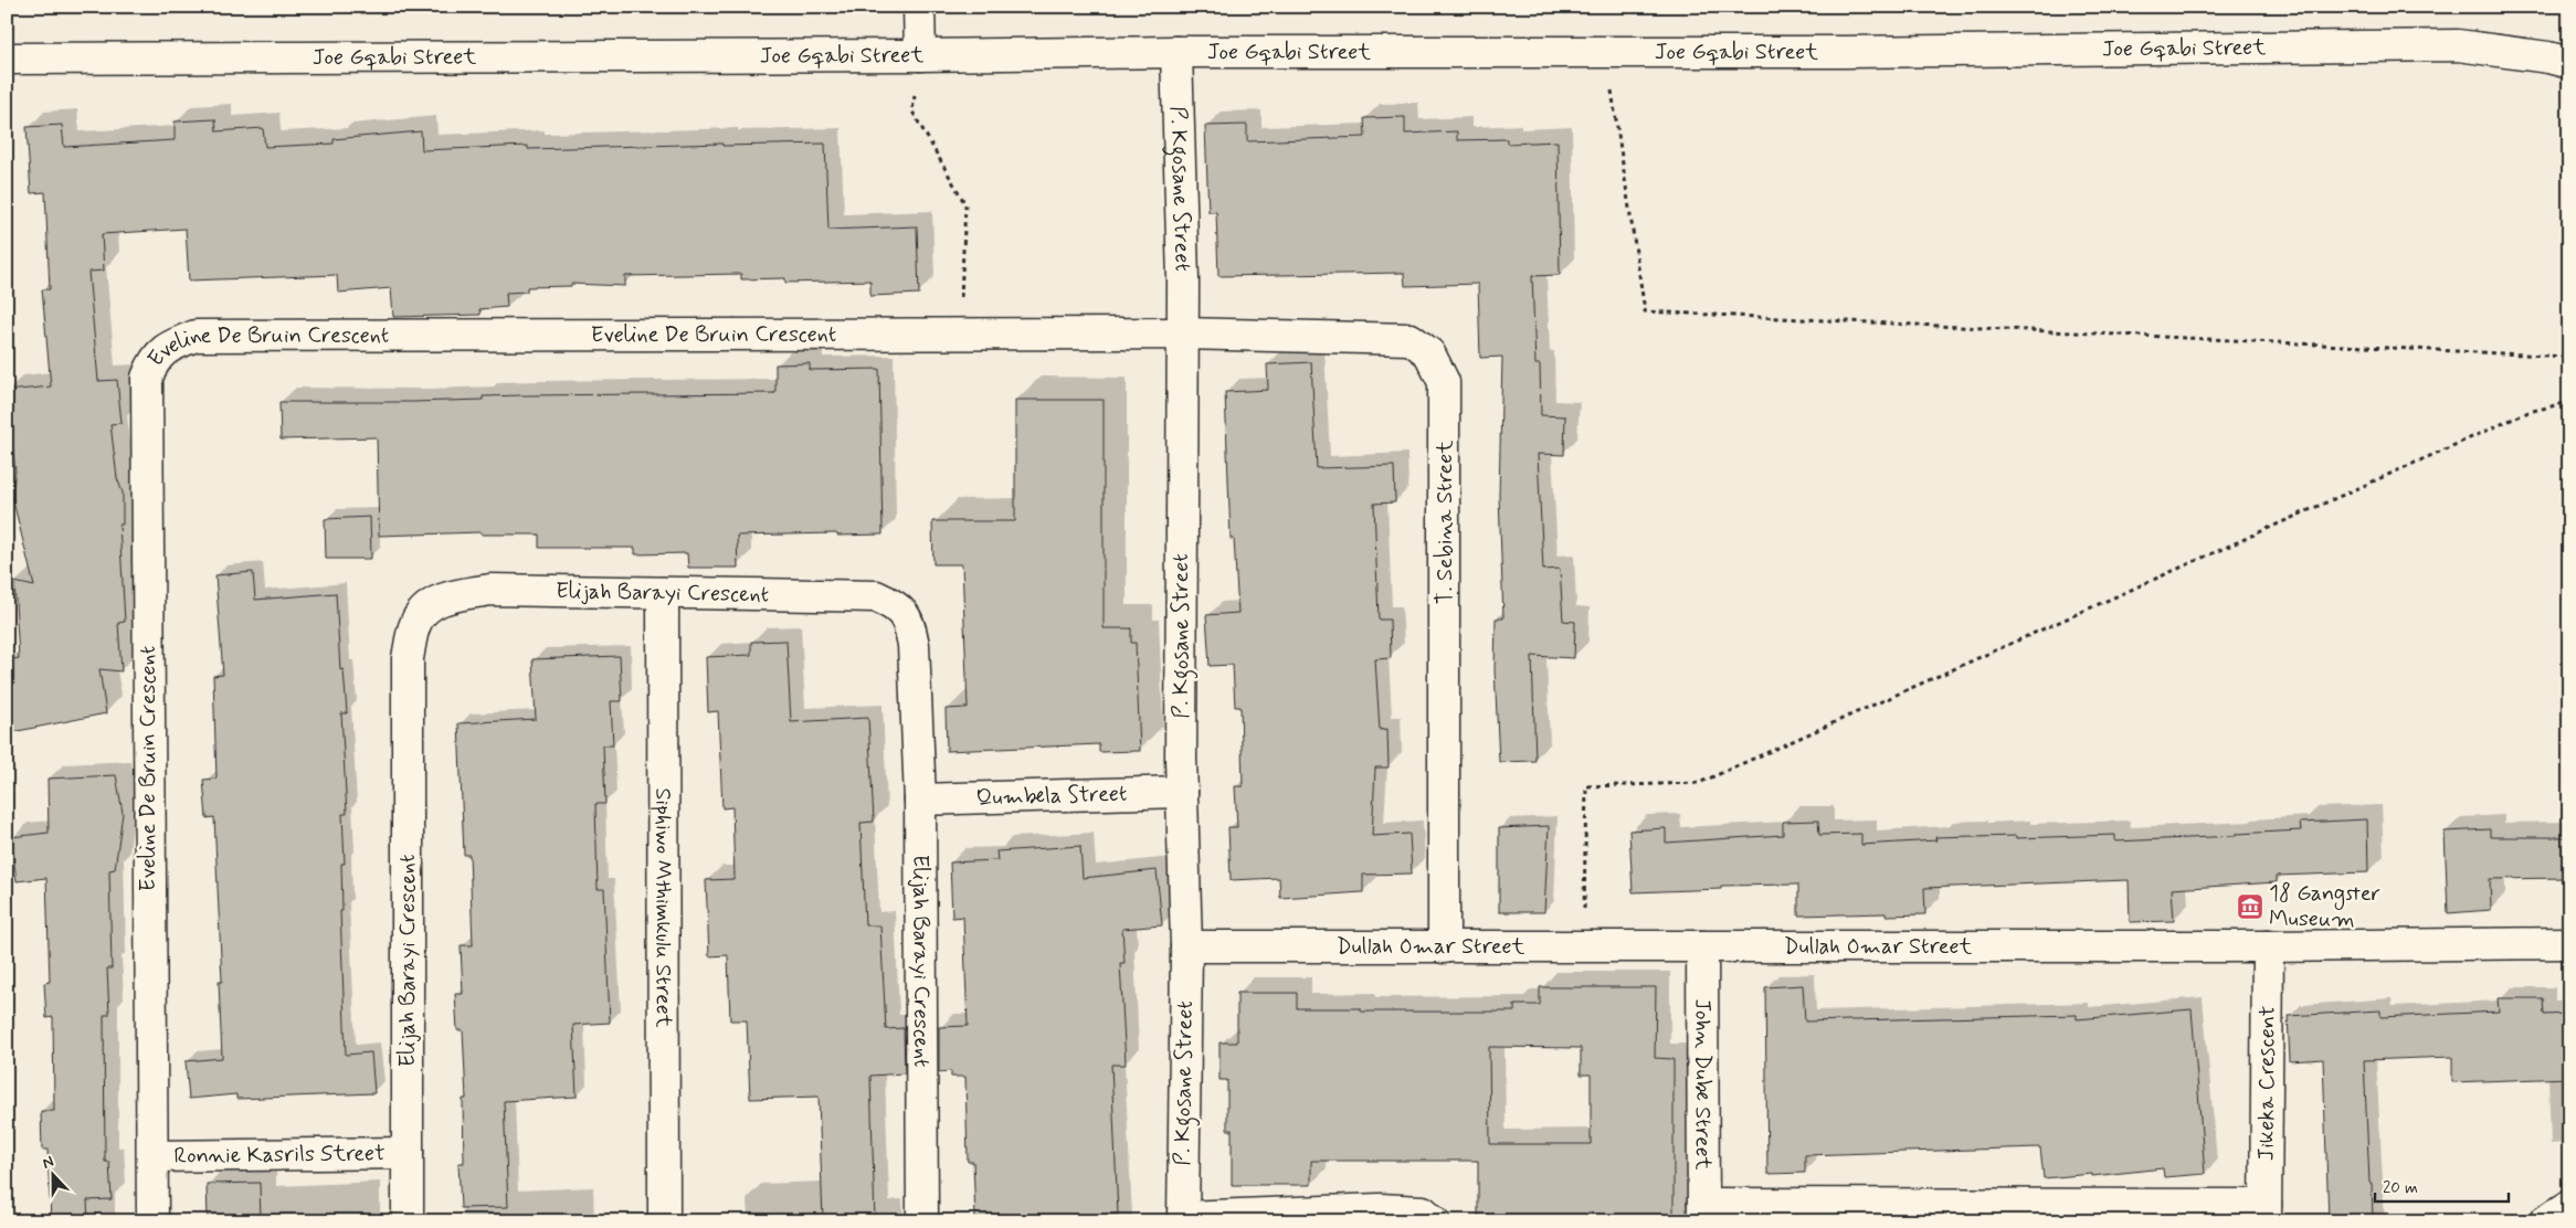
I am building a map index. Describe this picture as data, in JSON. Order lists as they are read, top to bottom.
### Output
{
  "streets": {
    "street": [
      "Joe Gqabi Street",
      "P. Kgosane Street",
      "Eveline De Bruin Crescent",
      "T. Sebina Street",
      "Elijah Barayi Crescent",
      "Qumbela Street",
      "Siphiwo Mthimkulu Street",
      "Dullah Omar Street",
      "John Dube Street",
      "Jikeka Crescent",
      "Ronnie Kasrils Street"
    ]
  },
  "crossings": [
    ["Joe Gqabi Street", "P. Kgosane Street"],
    ["P. Kgosane Street", "Eveline De Bruin Crescent"],
    ["P. Kgosane Street", "T. Sebina Street"],
    ["P. Kgosane Street", "Qumbela Street"],
    ["P. Kgosane Street", "Dullah Omar Street"],
    ["Eveline De Bruin Crescent", "T. Sebina Street"],
    ["Eveline De Bruin Crescent", "Ronnie Kasrils Street"],
    ["T. Sebina Street", "Dullah Omar Street"],
    ["Elijah Barayi Crescent", "Qumbela Street"],
    ["Elijah Barayi Crescent", "Siphiwo Mthimkulu Street"],
    ["Elijah Barayi Crescent", "Ronnie Kasrils Street"],
    ["Dullah Omar Street", "John Dube Street"],
    ["Dullah Omar Street", "Jikeka Crescent"]
  ],
  "places": {
    "museum": ["18 Gangster Museum"]
  },
  "scale_bar": "20 m",
  "north": "top"
}
